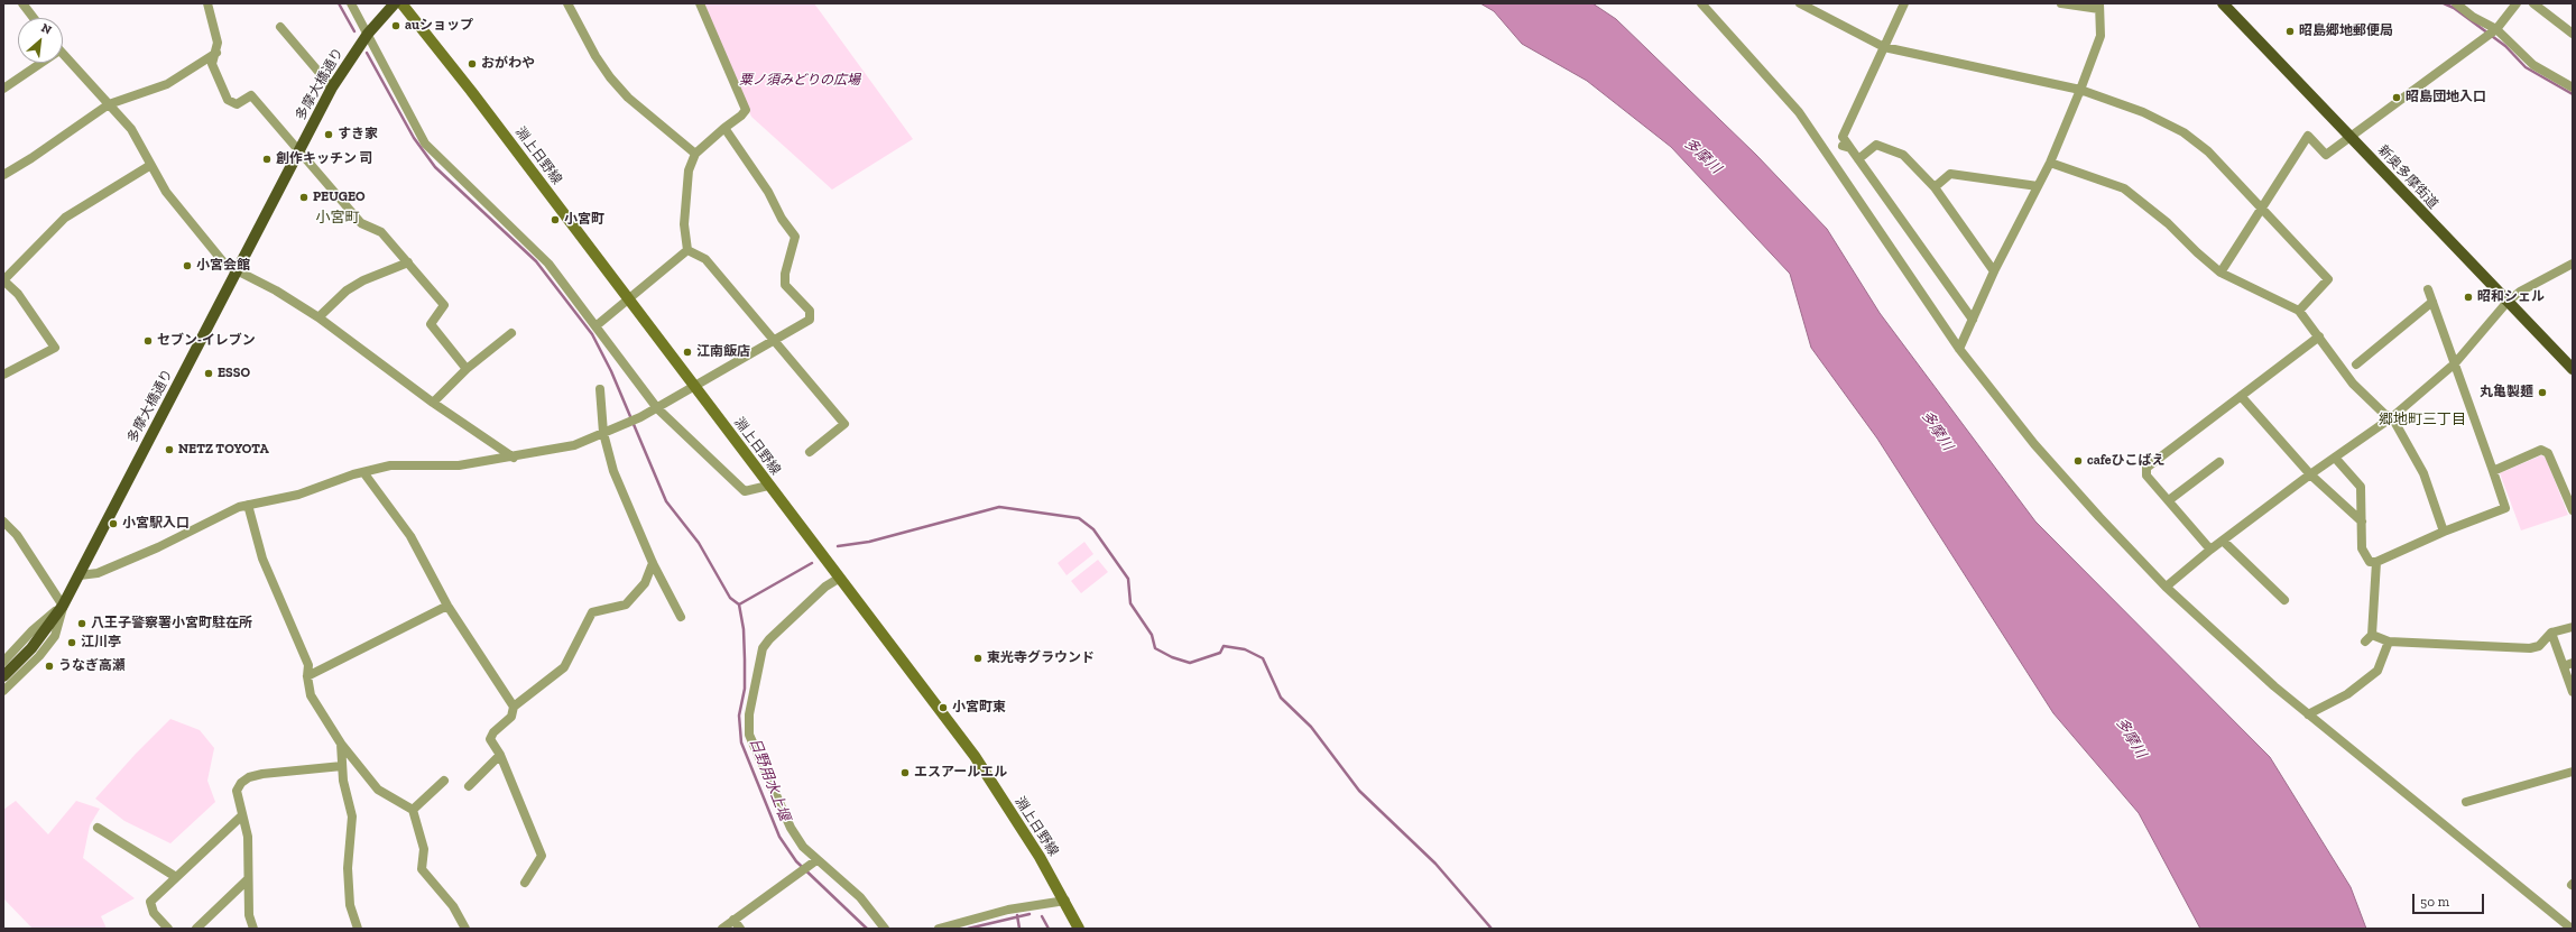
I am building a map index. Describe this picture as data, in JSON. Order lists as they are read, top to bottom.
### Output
{
  "streets": {
    "main road": ["多摩大橋通り", "淵上日野線", "新奥多摩街道"]
  },
  "districts": ["小宮町", "郷地町三丁目"],
  "water": ["多摩川", "日野用水上堰"],
  "parks": ["粟ノ須みどりの広場"],
  "places": [
    "auショップ",
    "昭島郷地郵便局",
    "おがわや",
    "昭島団地入口",
    "すき家",
    "創作キッチン 司",
    "PEUGEO",
    "小宮町",
    "小宮会館",
    "昭和シェル",
    "セブン-イレブン",
    "江南飯店",
    "ESSO",
    "丸亀製麺",
    "NETZ TOYOTA",
    "cafeひこばえ",
    "小宮駅入口",
    "八王子警察署小宮町駐在所",
    "江川亭",
    "東光寺グラウンド",
    "うなぎ高瀬",
    "小宮町東",
    "エスアールエル"
  ],
  "scale_bar": "50 m",
  "north": "top right"
}
